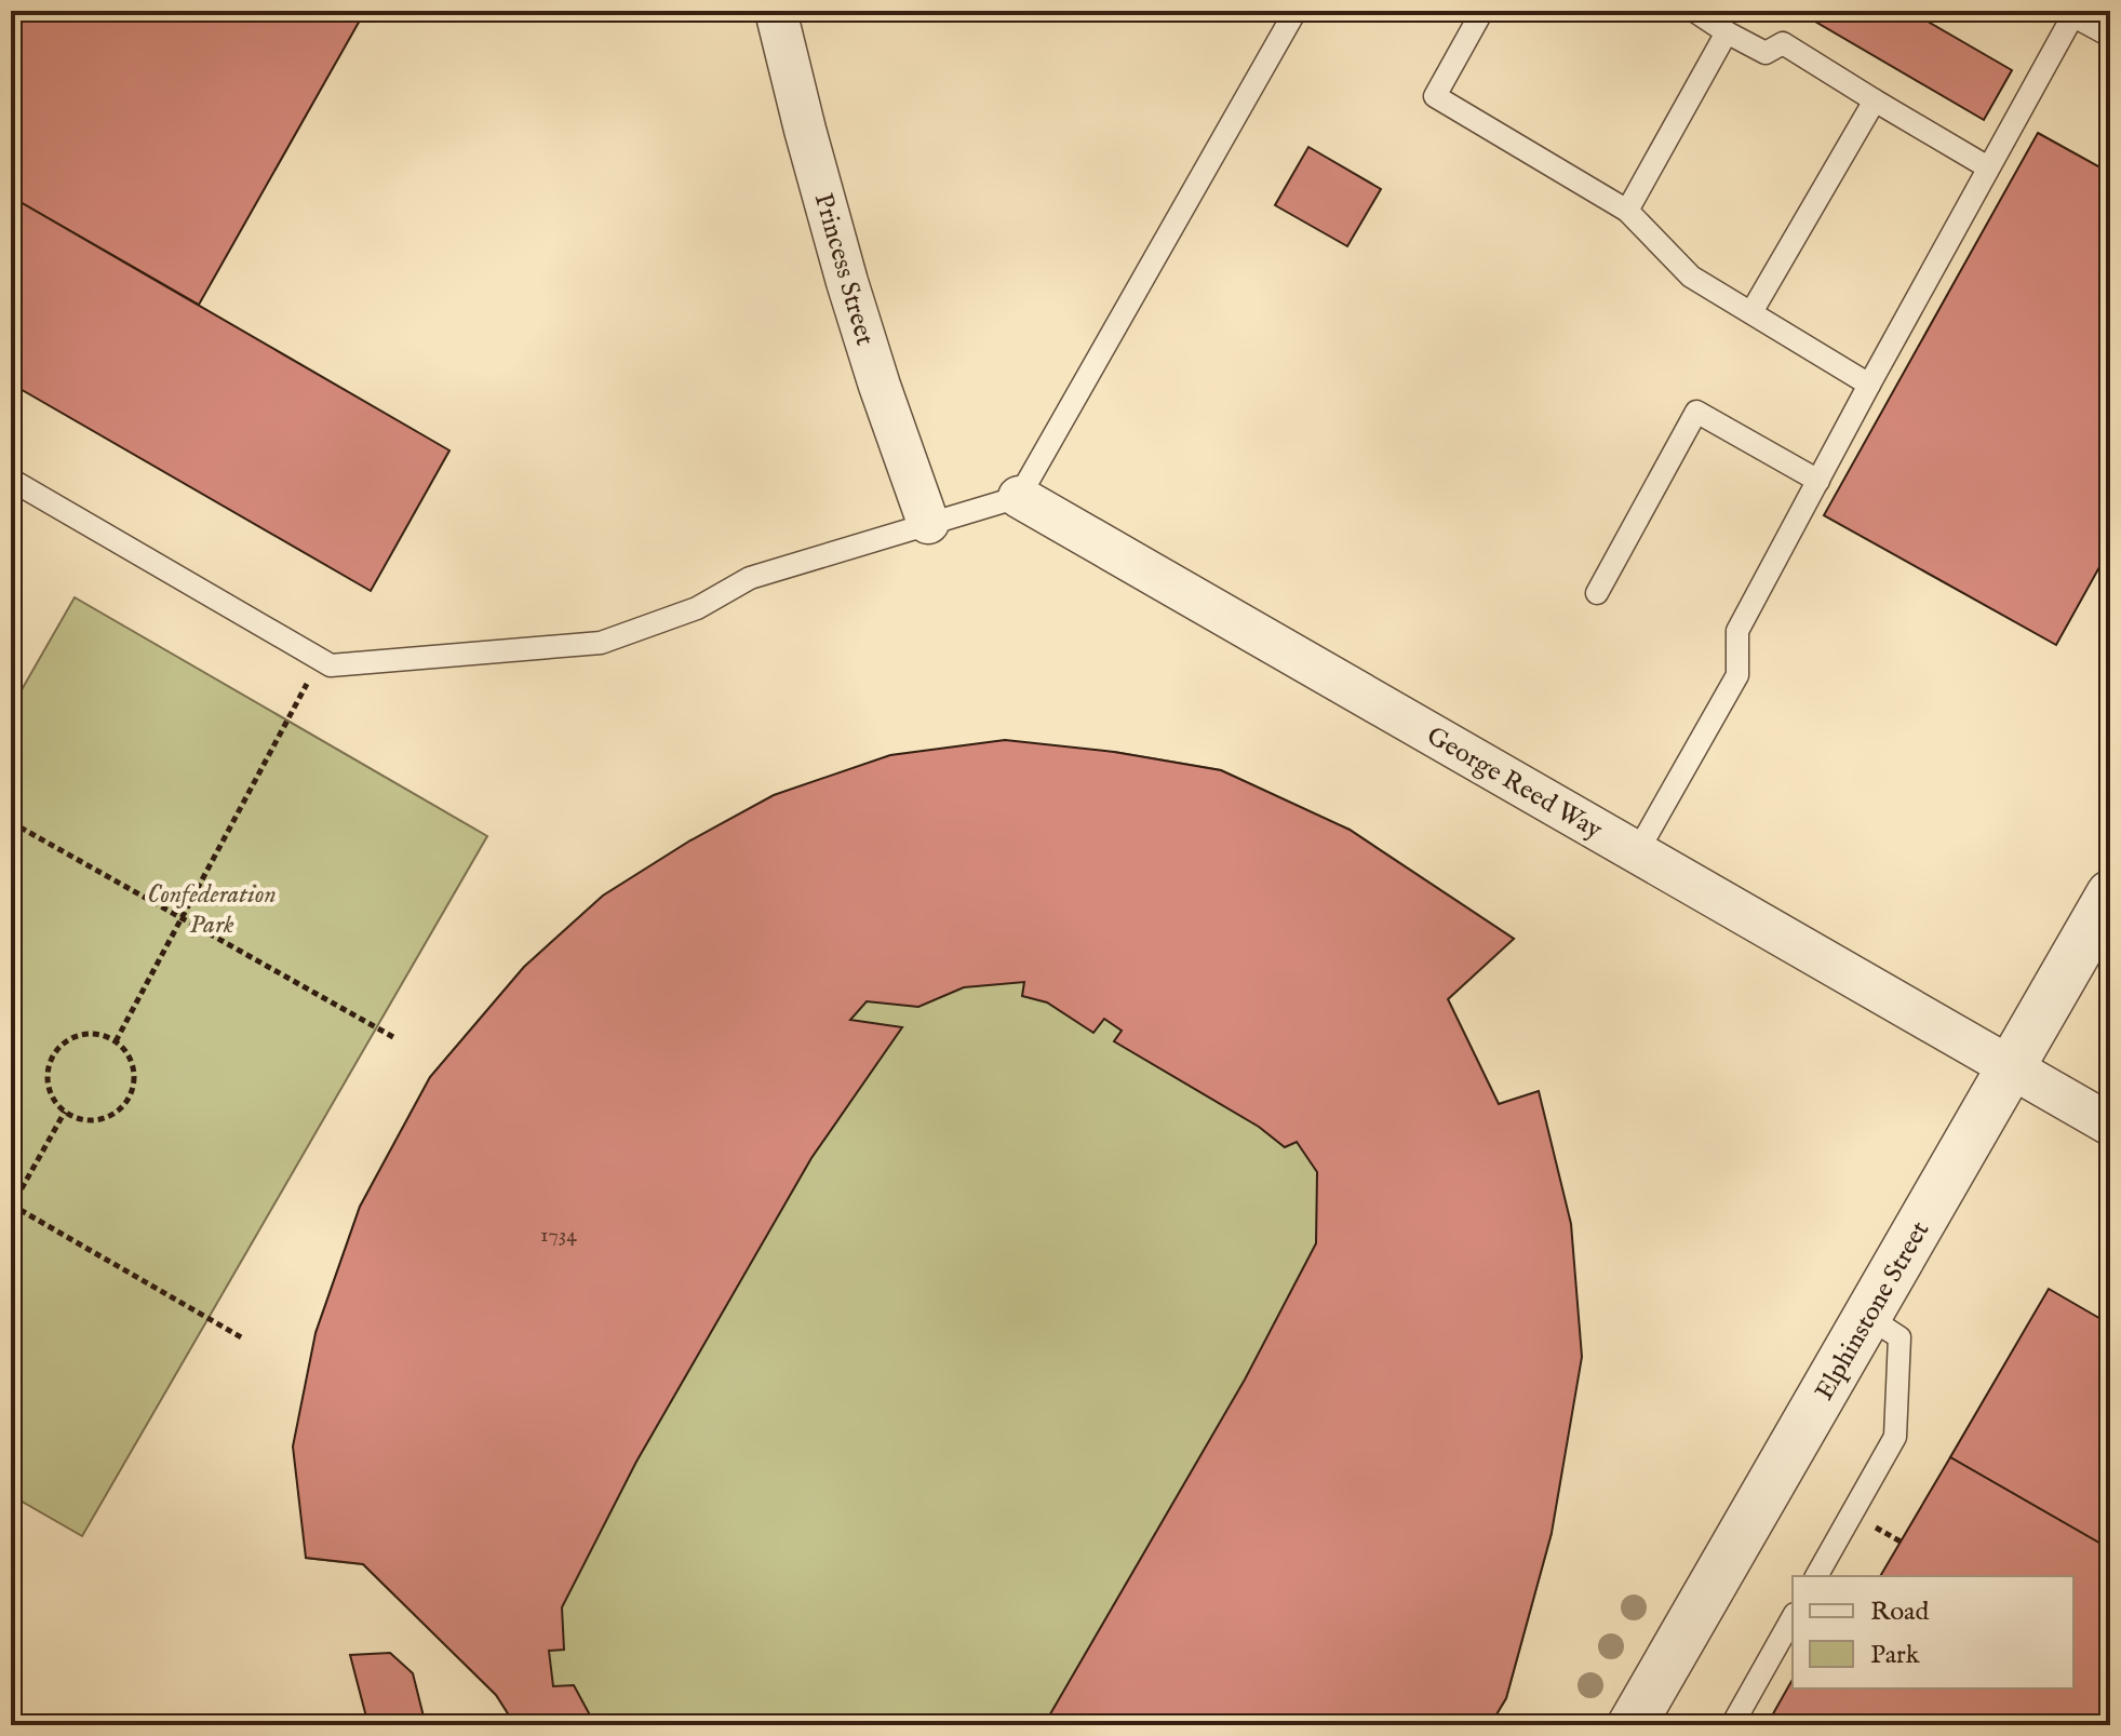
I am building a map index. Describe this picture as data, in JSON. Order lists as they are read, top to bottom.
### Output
{
  "streets": {
    "street": ["Princess Street", "George Reed Way", "Elphinstone Street"]
  },
  "crossings": [
    ["George Reed Way", "Elphinstone Street"]
  ],
  "parks": ["Confederation Park"],
  "house_numbers": ["1734"],
  "legend": ["Road", "Park"]
}
